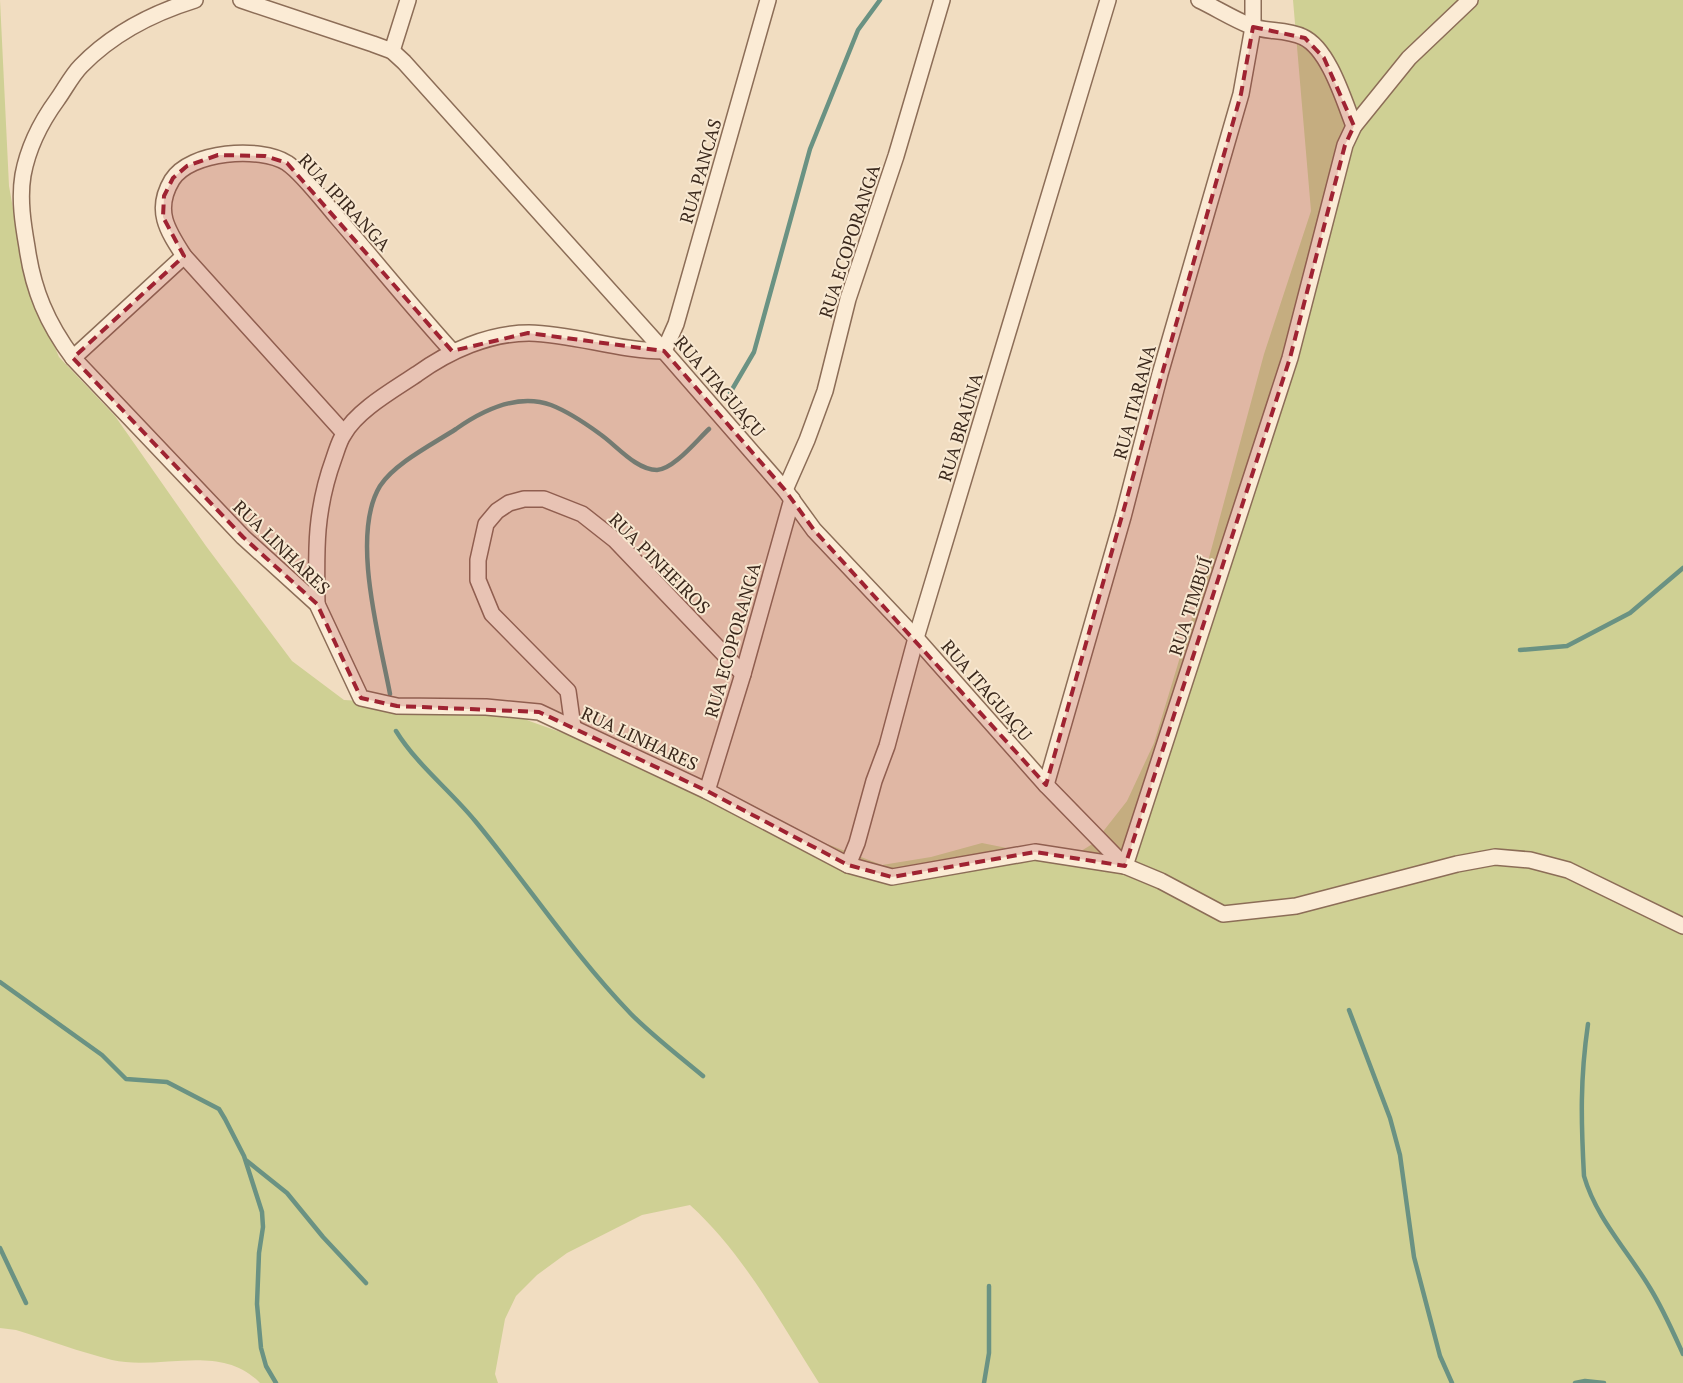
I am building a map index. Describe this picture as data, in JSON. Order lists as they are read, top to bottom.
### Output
{
  "streets": {
    "street": [
      "RUA PANCAS",
      "RUA IPIRANGA",
      "RUA ECOPORANGA",
      "RUA ITAGUAÇU",
      "RUA ITARANA",
      "RUA BRAÚNA",
      "RUA LINHARES",
      "RUA PINHEIROS",
      "RUA TIMBUÍ"
    ]
  },
  "crossings": [
    ["RUA PANCAS", "RUA ITAGUAÇU"],
    ["RUA ECOPORANGA", "RUA ITAGUAÇU"],
    ["RUA ECOPORANGA", "RUA LINHARES"],
    ["RUA ECOPORANGA", "RUA PINHEIROS"],
    ["RUA ITAGUAÇU", "RUA ITARANA"],
    ["RUA ITAGUAÇU", "RUA BRAÚNA"],
    ["RUA ITAGUAÇU", "RUA LINHARES"],
    ["RUA ITAGUAÇU", "RUA TIMBUÍ"],
    ["RUA BRAÚNA", "RUA LINHARES"],
    ["RUA LINHARES", "RUA PINHEIROS"],
    ["RUA LINHARES", "RUA TIMBUÍ"]
  ]
}
